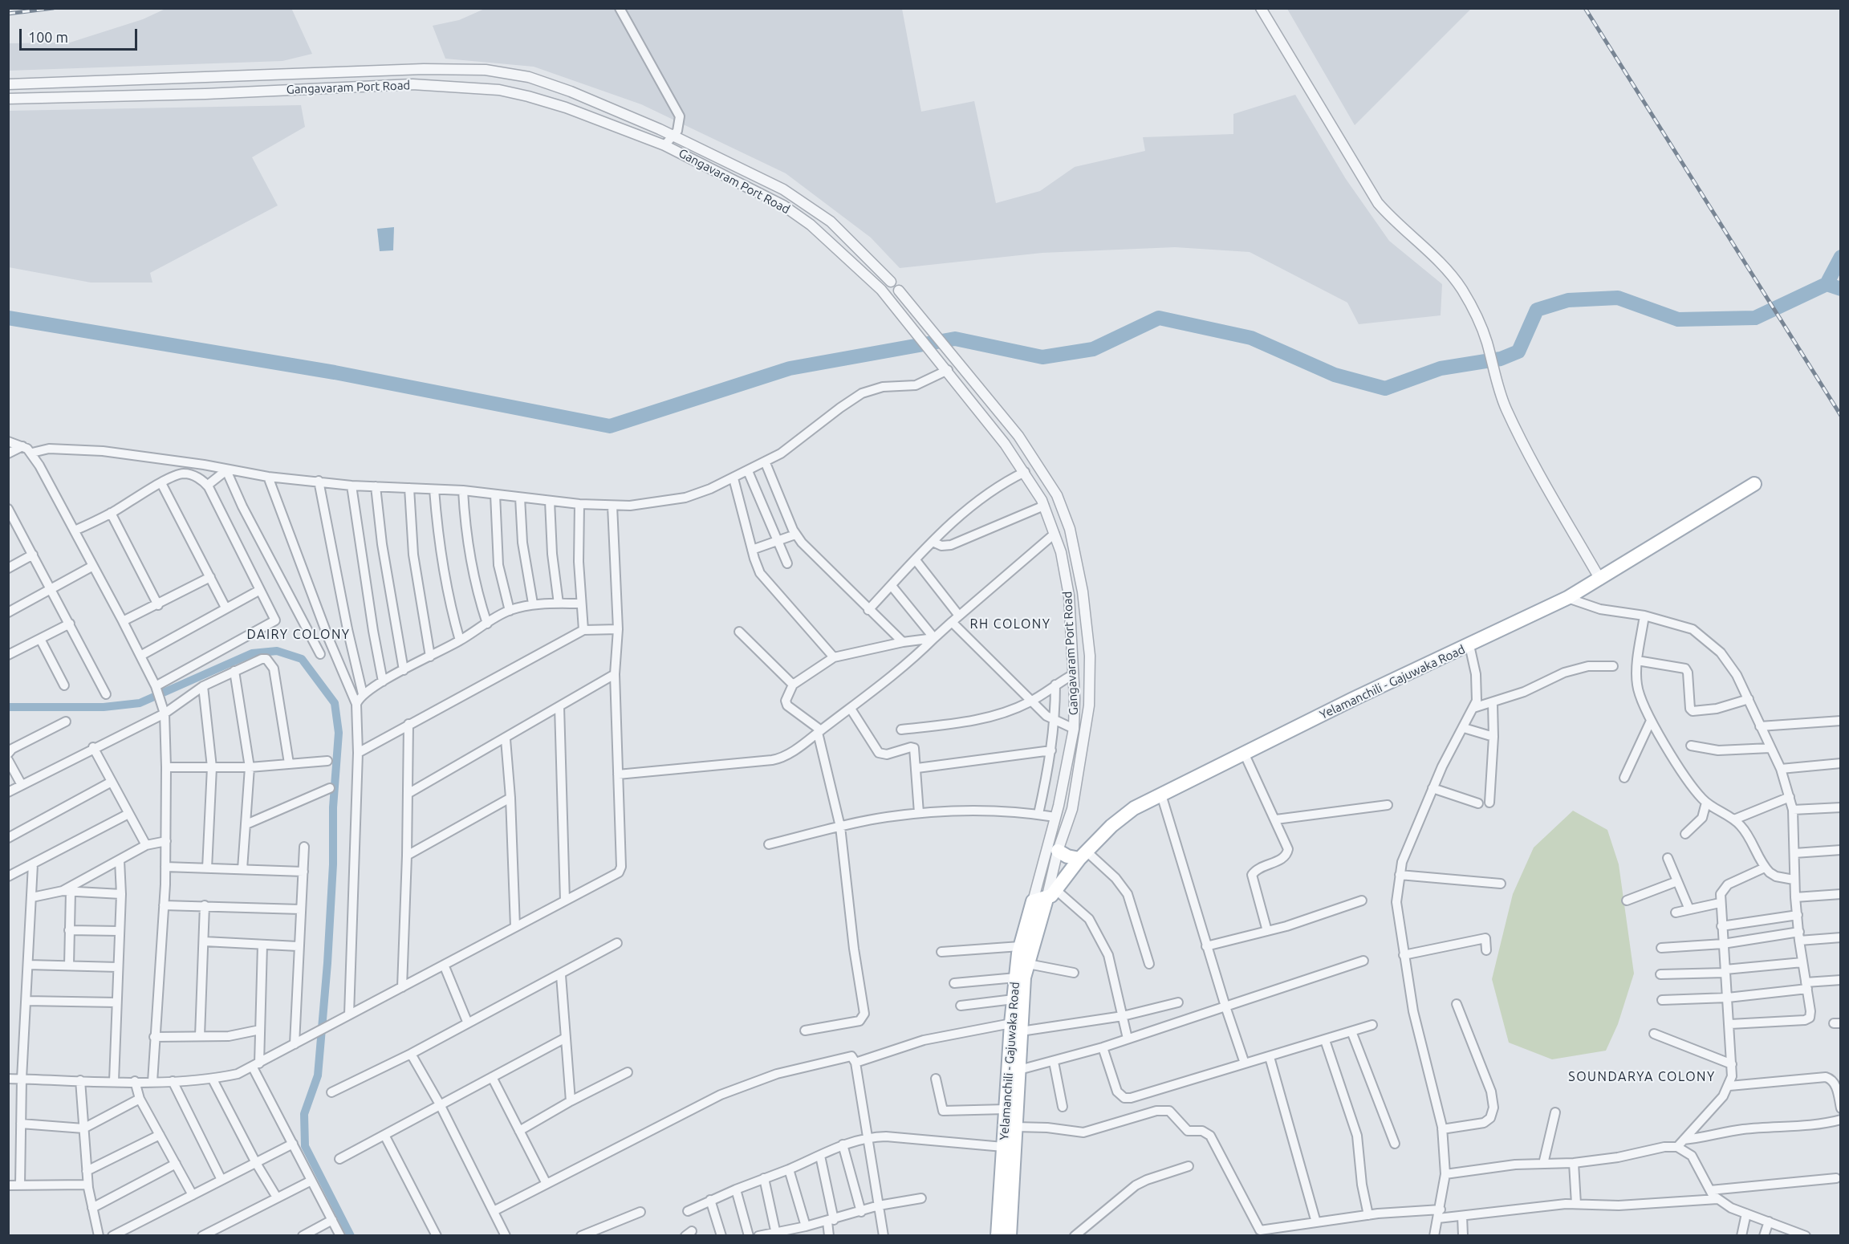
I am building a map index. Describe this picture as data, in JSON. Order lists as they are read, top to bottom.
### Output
{
  "streets": {
    "main road": ["Yelamanchili - Gajuwaka Road"],
    "street": ["Gangavaram Port Road"]
  },
  "crossings": [
    ["Gangavaram Port Road", "Yelamanchili - Gajuwaka Road"]
  ],
  "districts": ["RH COLONY", "DAIRY COLONY", "SOUNDARYA COLONY"],
  "scale_bar": "100 m"
}
